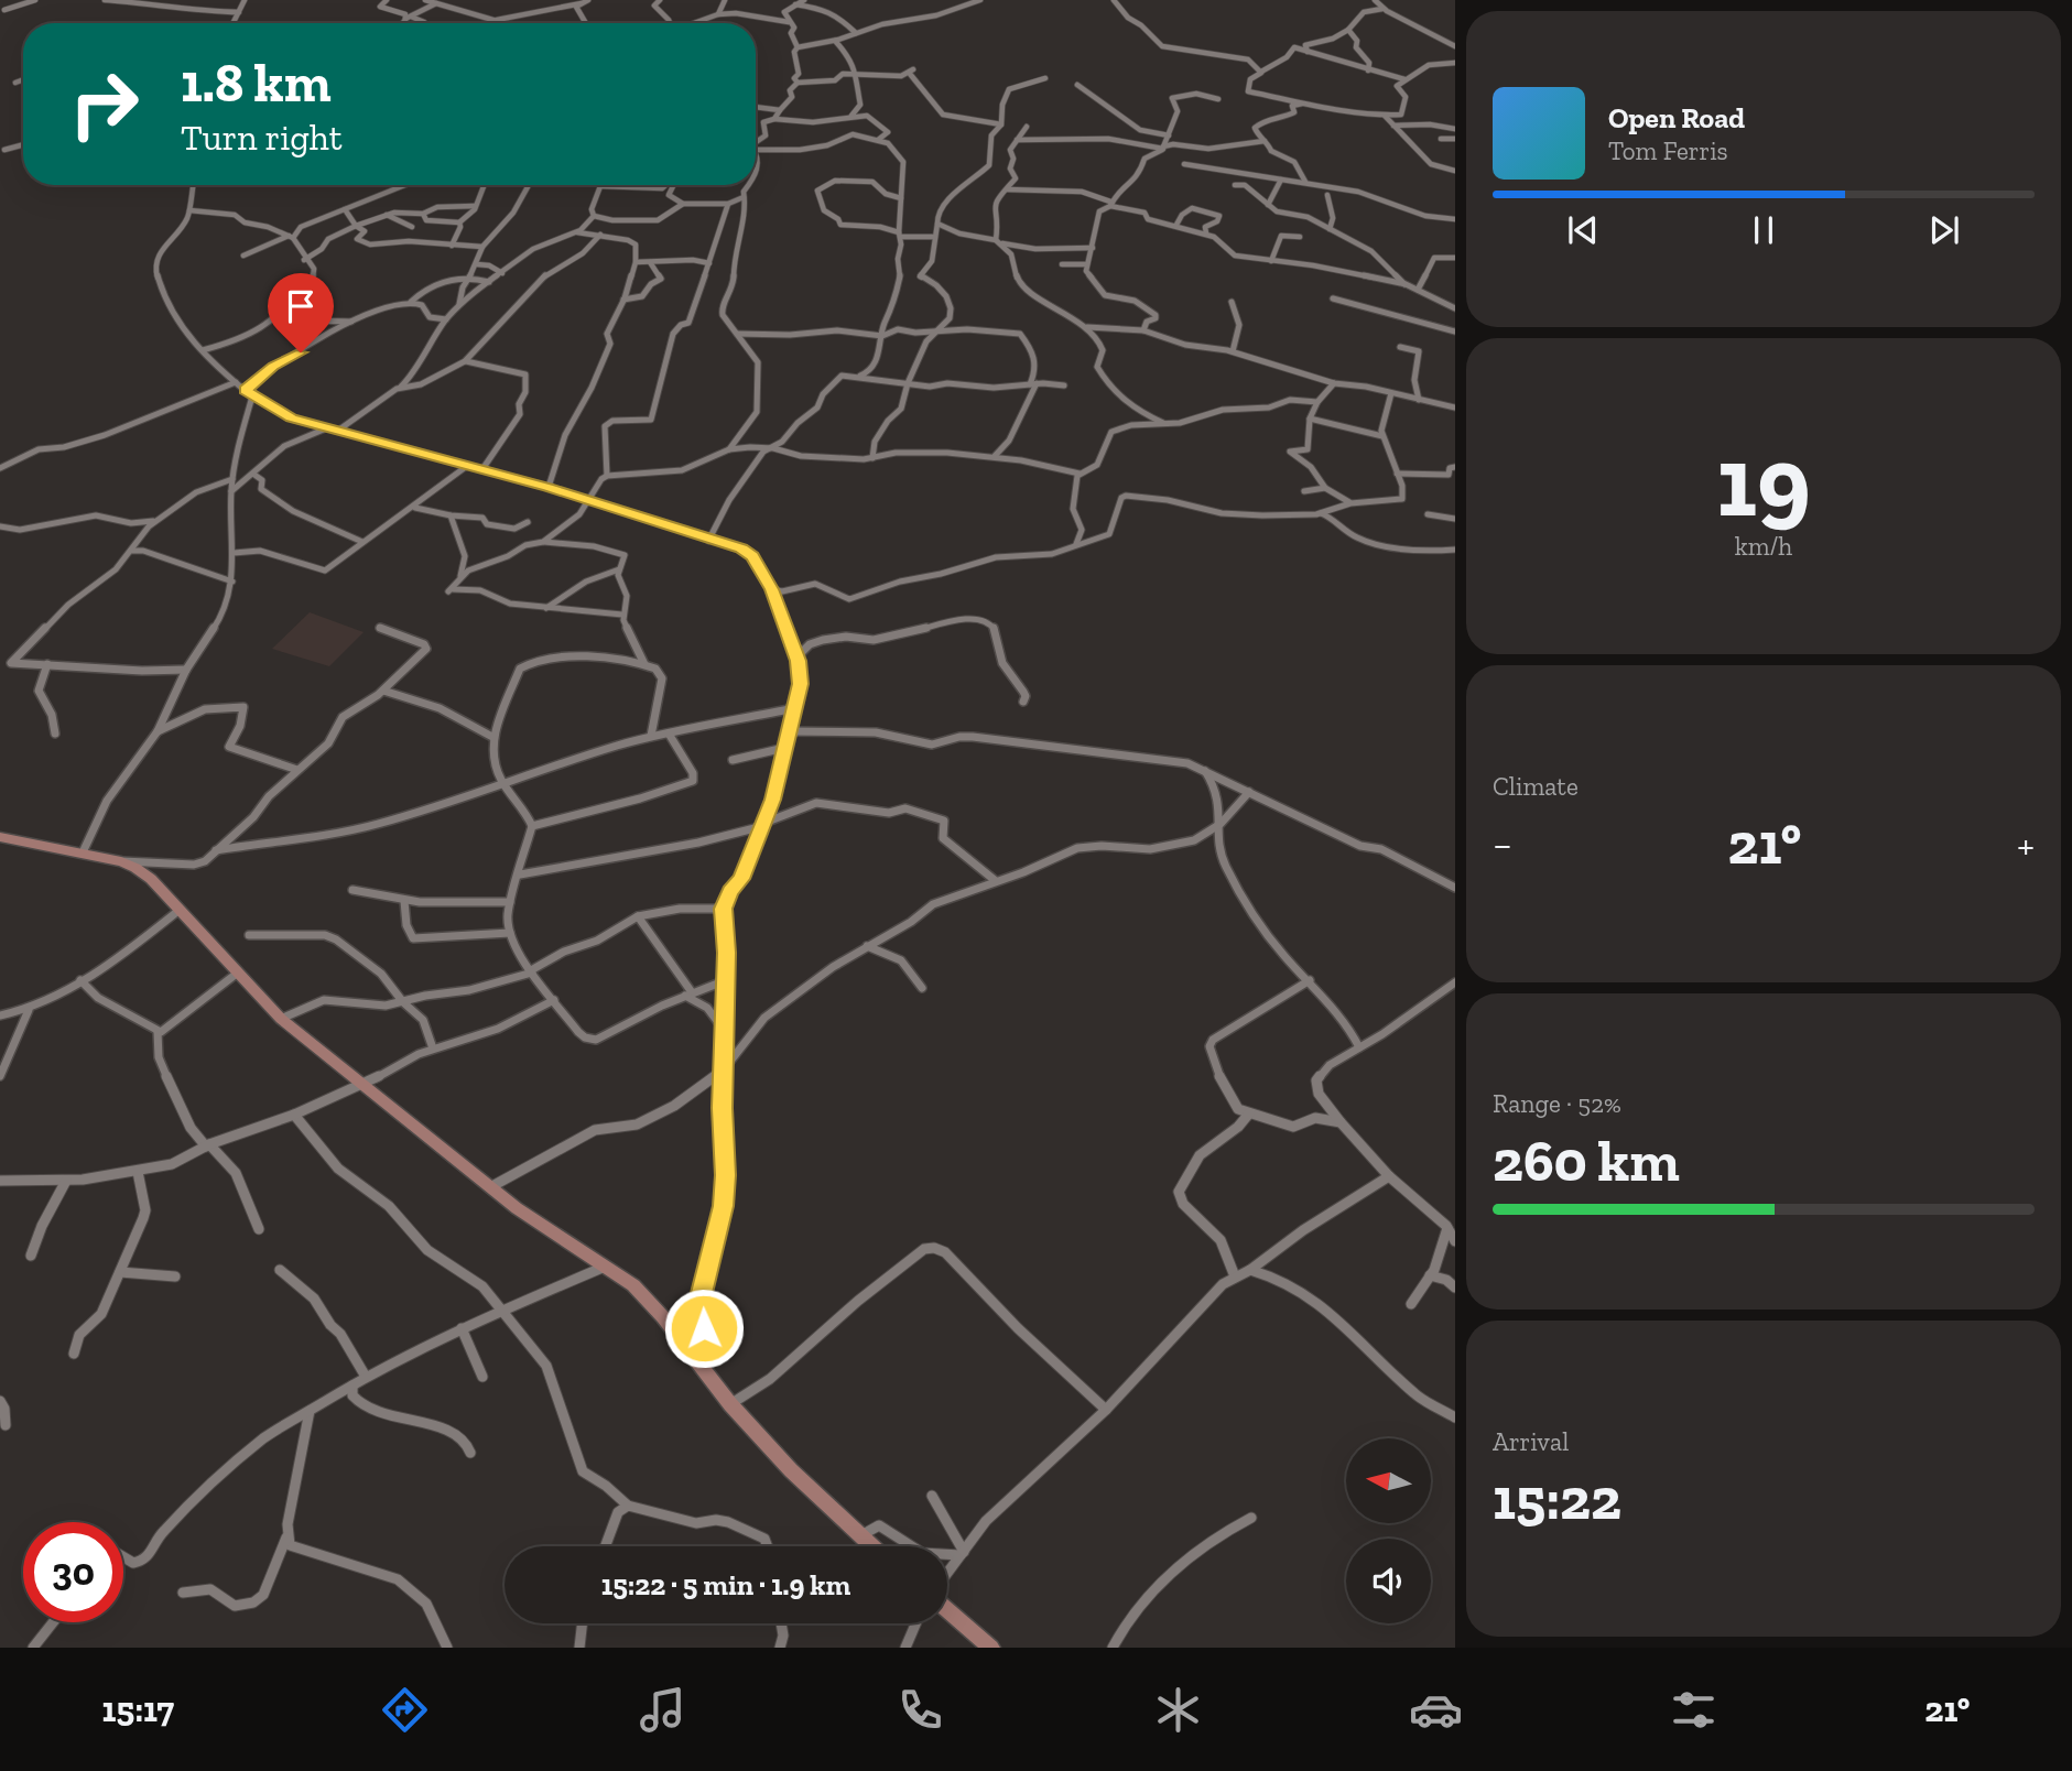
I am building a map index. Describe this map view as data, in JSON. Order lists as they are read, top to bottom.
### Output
{
  "north": "left",
  "page": {
    "turn": ["1.8 km", "Turn right"],
    "song": ["Open Road", "Tom Ferris"],
    "tile": [
      ["19", "km/h"],
      "Climate",
      ["Range · 52%", "260 km"],
      ["Arrival", "15:22"]
    ],
    "heat": ["−", "21°", "+"],
    "limit": "30",
    "trip": "15:22 · 5 min · 1.9 km",
    "tabs": ["15:17", "21°"]
  }
}
